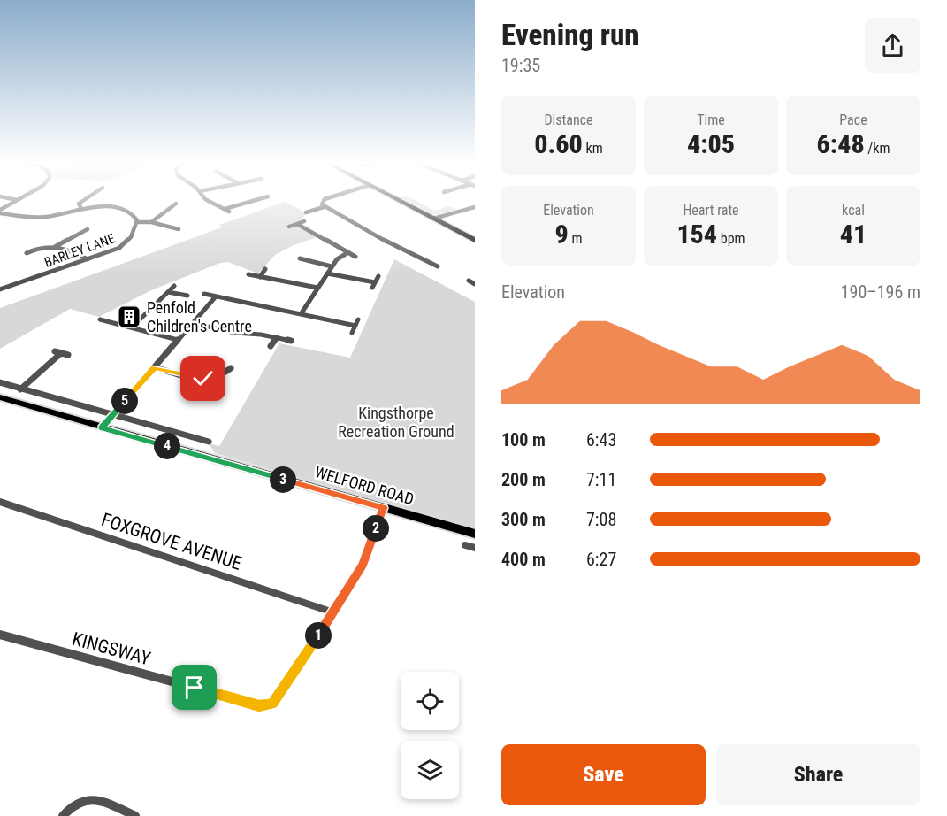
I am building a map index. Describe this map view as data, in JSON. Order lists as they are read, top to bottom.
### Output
{
  "streets": {
    "main road": ["WELFORD ROAD"],
    "street": ["BARLEY LANE", "FOXGROVE AVENUE", "KINGSWAY"]
  },
  "crossings": [
    ["WELFORD ROAD", "KINGSWAY"],
    ["FOXGROVE AVENUE", "KINGSWAY"]
  ],
  "parks": ["Kingsthorpe Recreation Ground"],
  "places": {
    "building": ["Penfold Children's Centre"]
  },
  "page": {
    "heading": ["Evening run", "19:35"],
    "stats": [
      ["Distance", "0.60 km"],
      ["Time", "4:05"],
      ["Pace", "6:48 /km"],
      ["Elevation", "9 m"],
      ["Heart rate", "154 bpm"],
      ["kcal", "41"]
    ],
    "chart": ["Elevation", "190–196 m"],
    "pins": [
      "5",
      "4",
      "3",
      "2",
      "1"
    ],
    "list": [
      {
        "name": "100 m",
        "note": "6:43"
      },
      {
        "name": "200 m",
        "note": "7:11"
      },
      {
        "name": "300 m",
        "note": "7:08"
      },
      {
        "name": "400 m",
        "note": "6:27"
      }
    ],
    "buttons": ["Save", "Share"]
  }
}
